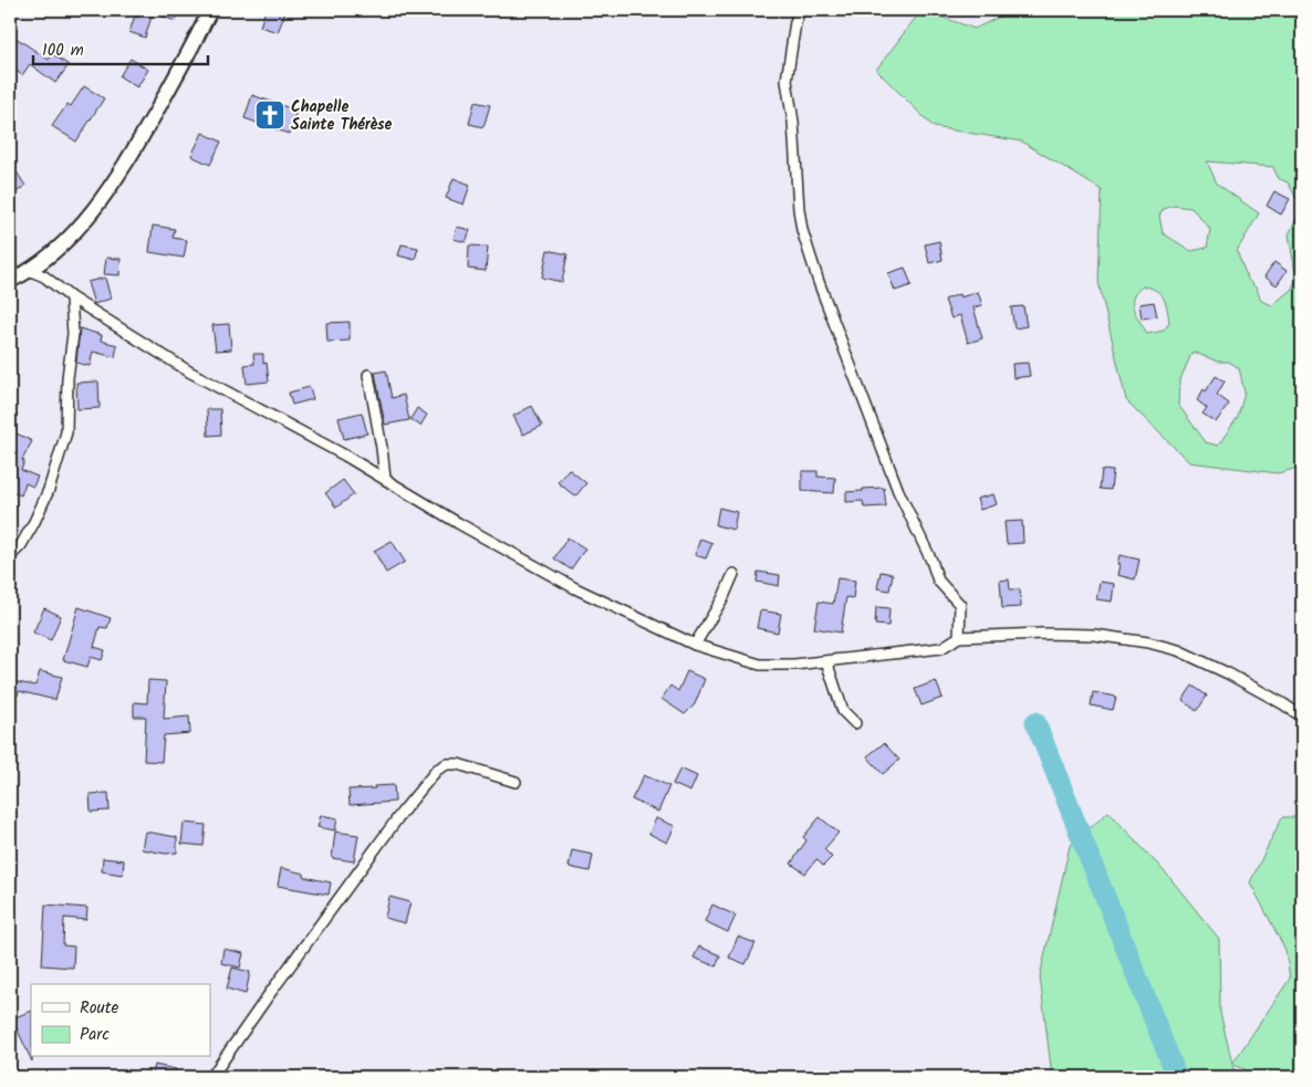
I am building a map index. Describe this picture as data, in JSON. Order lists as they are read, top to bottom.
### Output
{
  "places": {
    "church": ["Chapelle Sainte Thérèse"]
  },
  "legend": ["Route", "Parc"],
  "scale_bar": "100 m"
}
